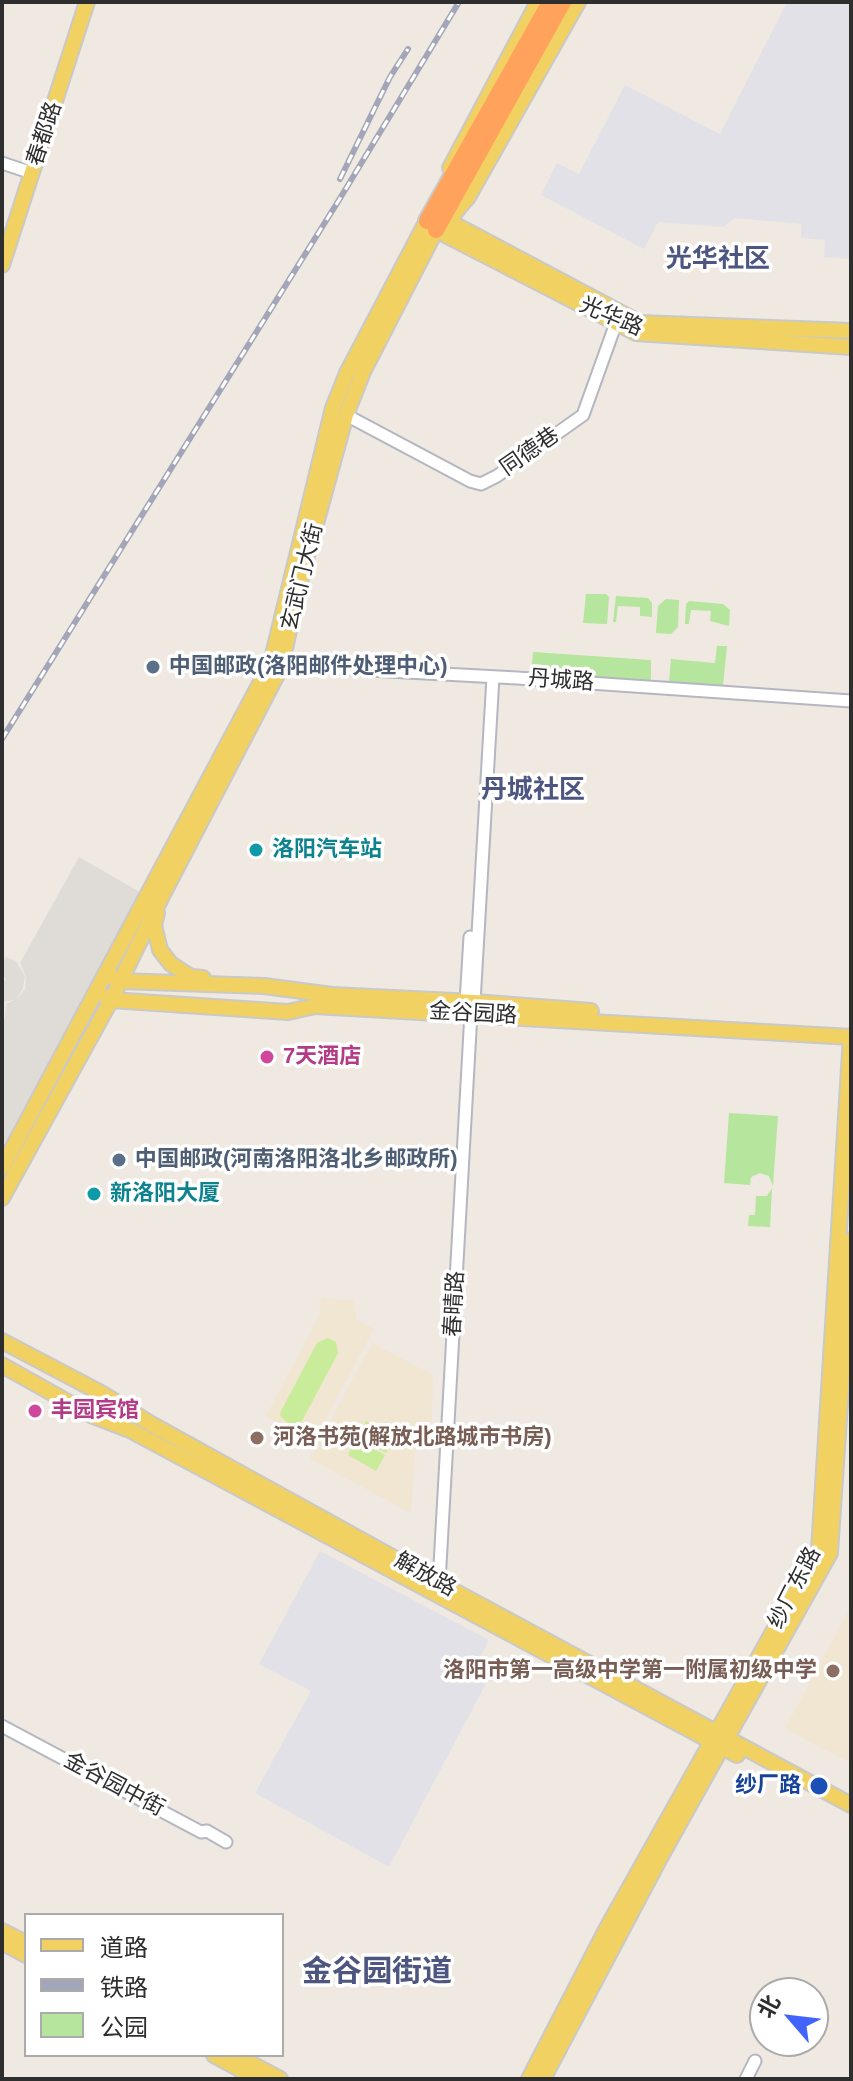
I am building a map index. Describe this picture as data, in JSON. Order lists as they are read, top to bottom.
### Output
{
  "streets": {
    "main road": [
      "春都路",
      "光华路",
      "玄武门大街",
      "金谷园路",
      "解放路",
      "纱厂东路"
    ],
    "street": [
      "同德巷",
      "丹城路",
      "春晴路",
      "金谷园中街"
    ]
  },
  "crossings": [
    ["光华路", "同德巷"],
    ["光华路", "玄武门大街"],
    ["同德巷", "玄武门大街"],
    ["玄武门大街", "丹城路"],
    ["玄武门大街", "金谷园路"],
    ["丹城路", "春晴路"],
    ["金谷园路", "春晴路"],
    ["金谷园路", "纱厂东路"],
    ["春晴路", "解放路"],
    ["解放路", "纱厂东路"]
  ],
  "districts": ["光华社区", "丹城社区", "金谷园街道"],
  "places": [
    "中国邮政(洛阳邮件处理中心)",
    "洛阳汽车站",
    "7天酒店",
    "中国邮政(河南洛阳洛北乡邮政所)",
    "新洛阳大厦",
    "丰园宾馆",
    "河洛书苑(解放北路城市书房)",
    "洛阳市第一高级中学第一附属初级中学",
    "纱厂路"
  ],
  "legend": ["道路", "铁路", "公园"],
  "north": "top left"
}
